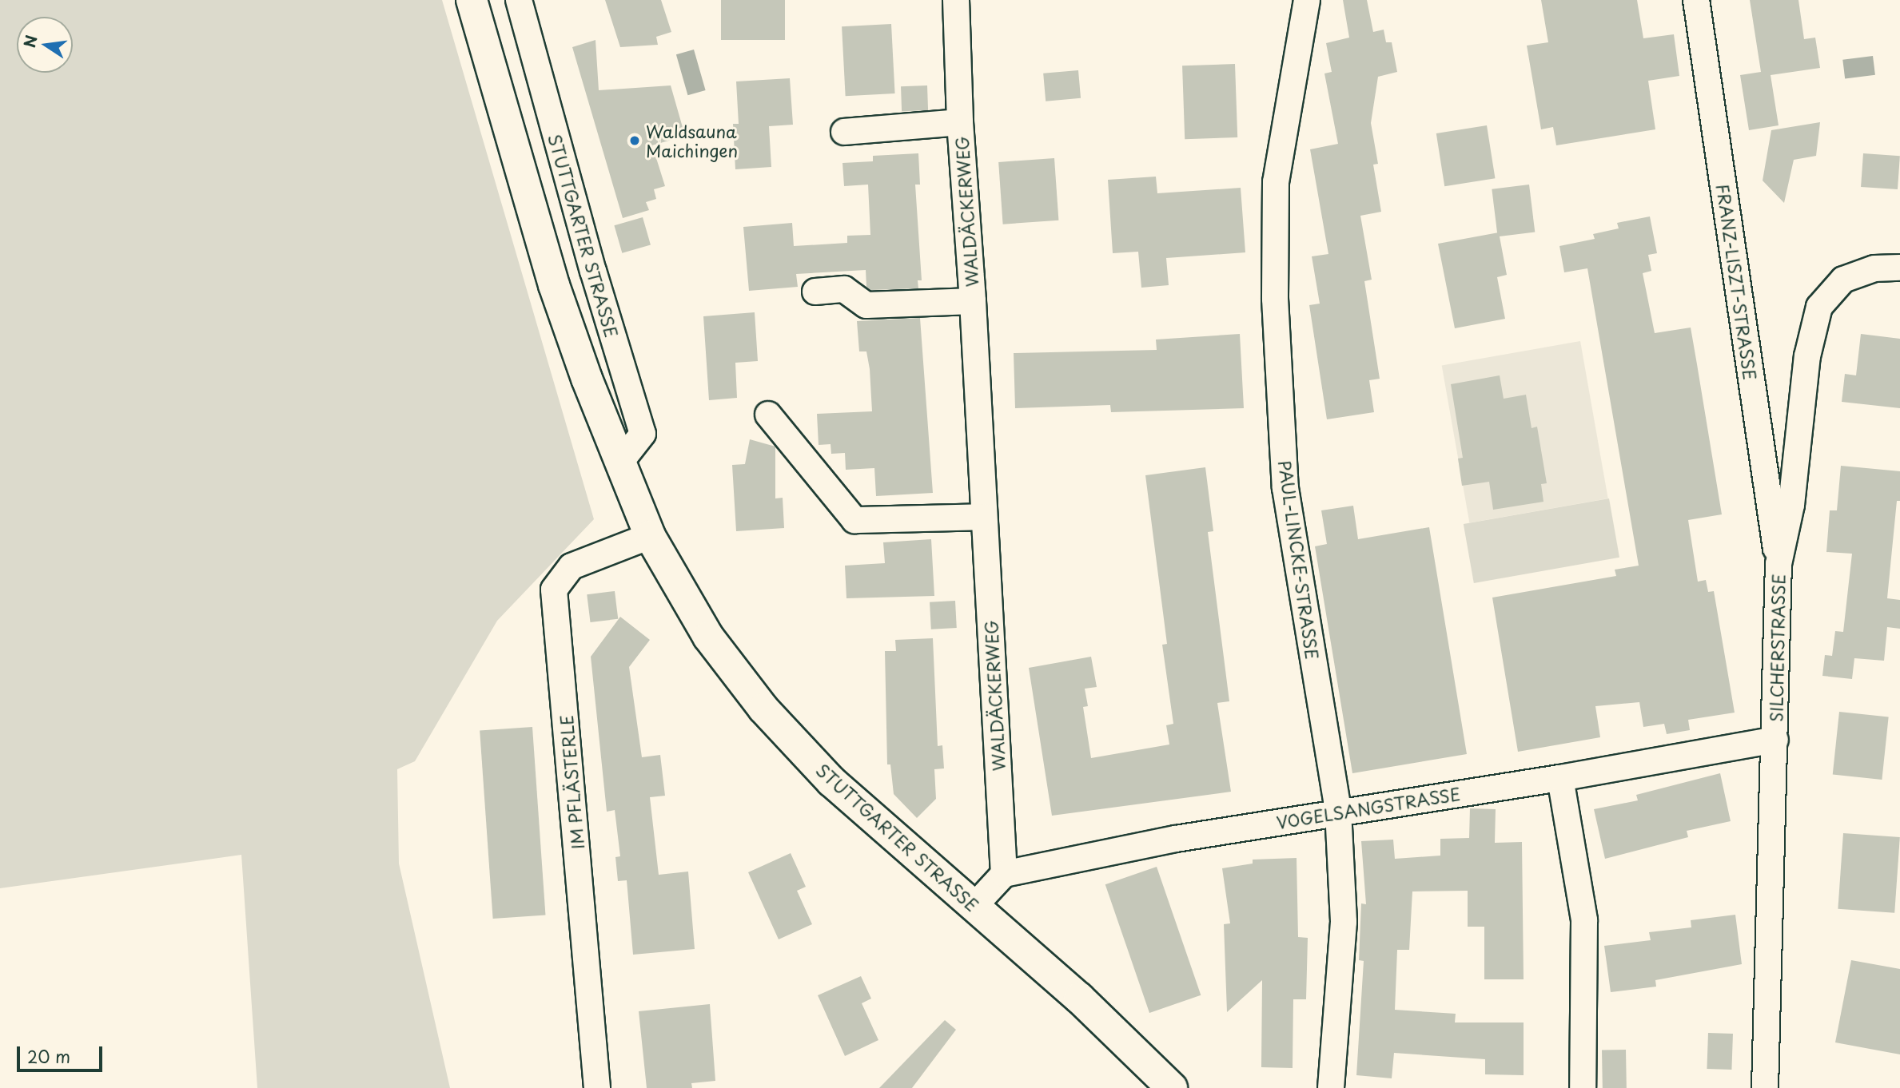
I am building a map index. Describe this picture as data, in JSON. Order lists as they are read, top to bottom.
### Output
{
  "streets": {
    "main road": ["STUTTGARTER STRASSE"],
    "street": [
      "WALDÄCKERWEG",
      "FRANZ-LISZT-STRASSE",
      "PAUL-LINCKE-STRASSE",
      "SILCHERSTRASSE",
      "IM PFLÄSTERLE",
      "VOGELSANGSTRASSE"
    ]
  },
  "crossings": [
    ["WALDÄCKERWEG", "VOGELSANGSTRASSE"],
    ["STUTTGARTER STRASSE", "IM PFLÄSTERLE"],
    ["FRANZ-LISZT-STRASSE", "SILCHERSTRASSE"],
    ["PAUL-LINCKE-STRASSE", "VOGELSANGSTRASSE"],
    ["SILCHERSTRASSE", "VOGELSANGSTRASSE"]
  ],
  "places": ["Waldsauna Maichingen"],
  "scale_bar": "20 m",
  "north": "left"
}
